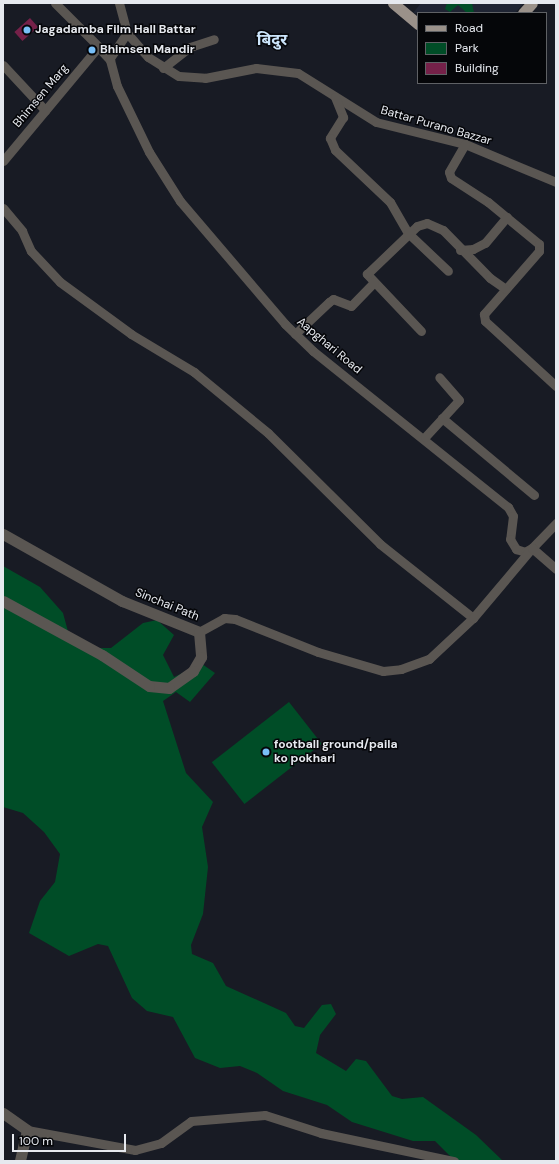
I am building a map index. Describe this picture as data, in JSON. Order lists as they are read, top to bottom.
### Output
{
  "streets": {
    "street": [
      "Bhimsen Marg",
      "Battar Purano Bazzar",
      "Aapghari Road",
      "Sinchai Path"
    ]
  },
  "crossings": [
    ["Bhimsen Marg", "Aapghari Road"]
  ],
  "districts": ["बिदुर"],
  "places": ["Jagadamba Film Hall Battar", "Bhimsen Mandir", "football ground/paila ko pokhari"],
  "legend": ["Road", "Park", "Building"],
  "scale_bar": "100 m"
}
